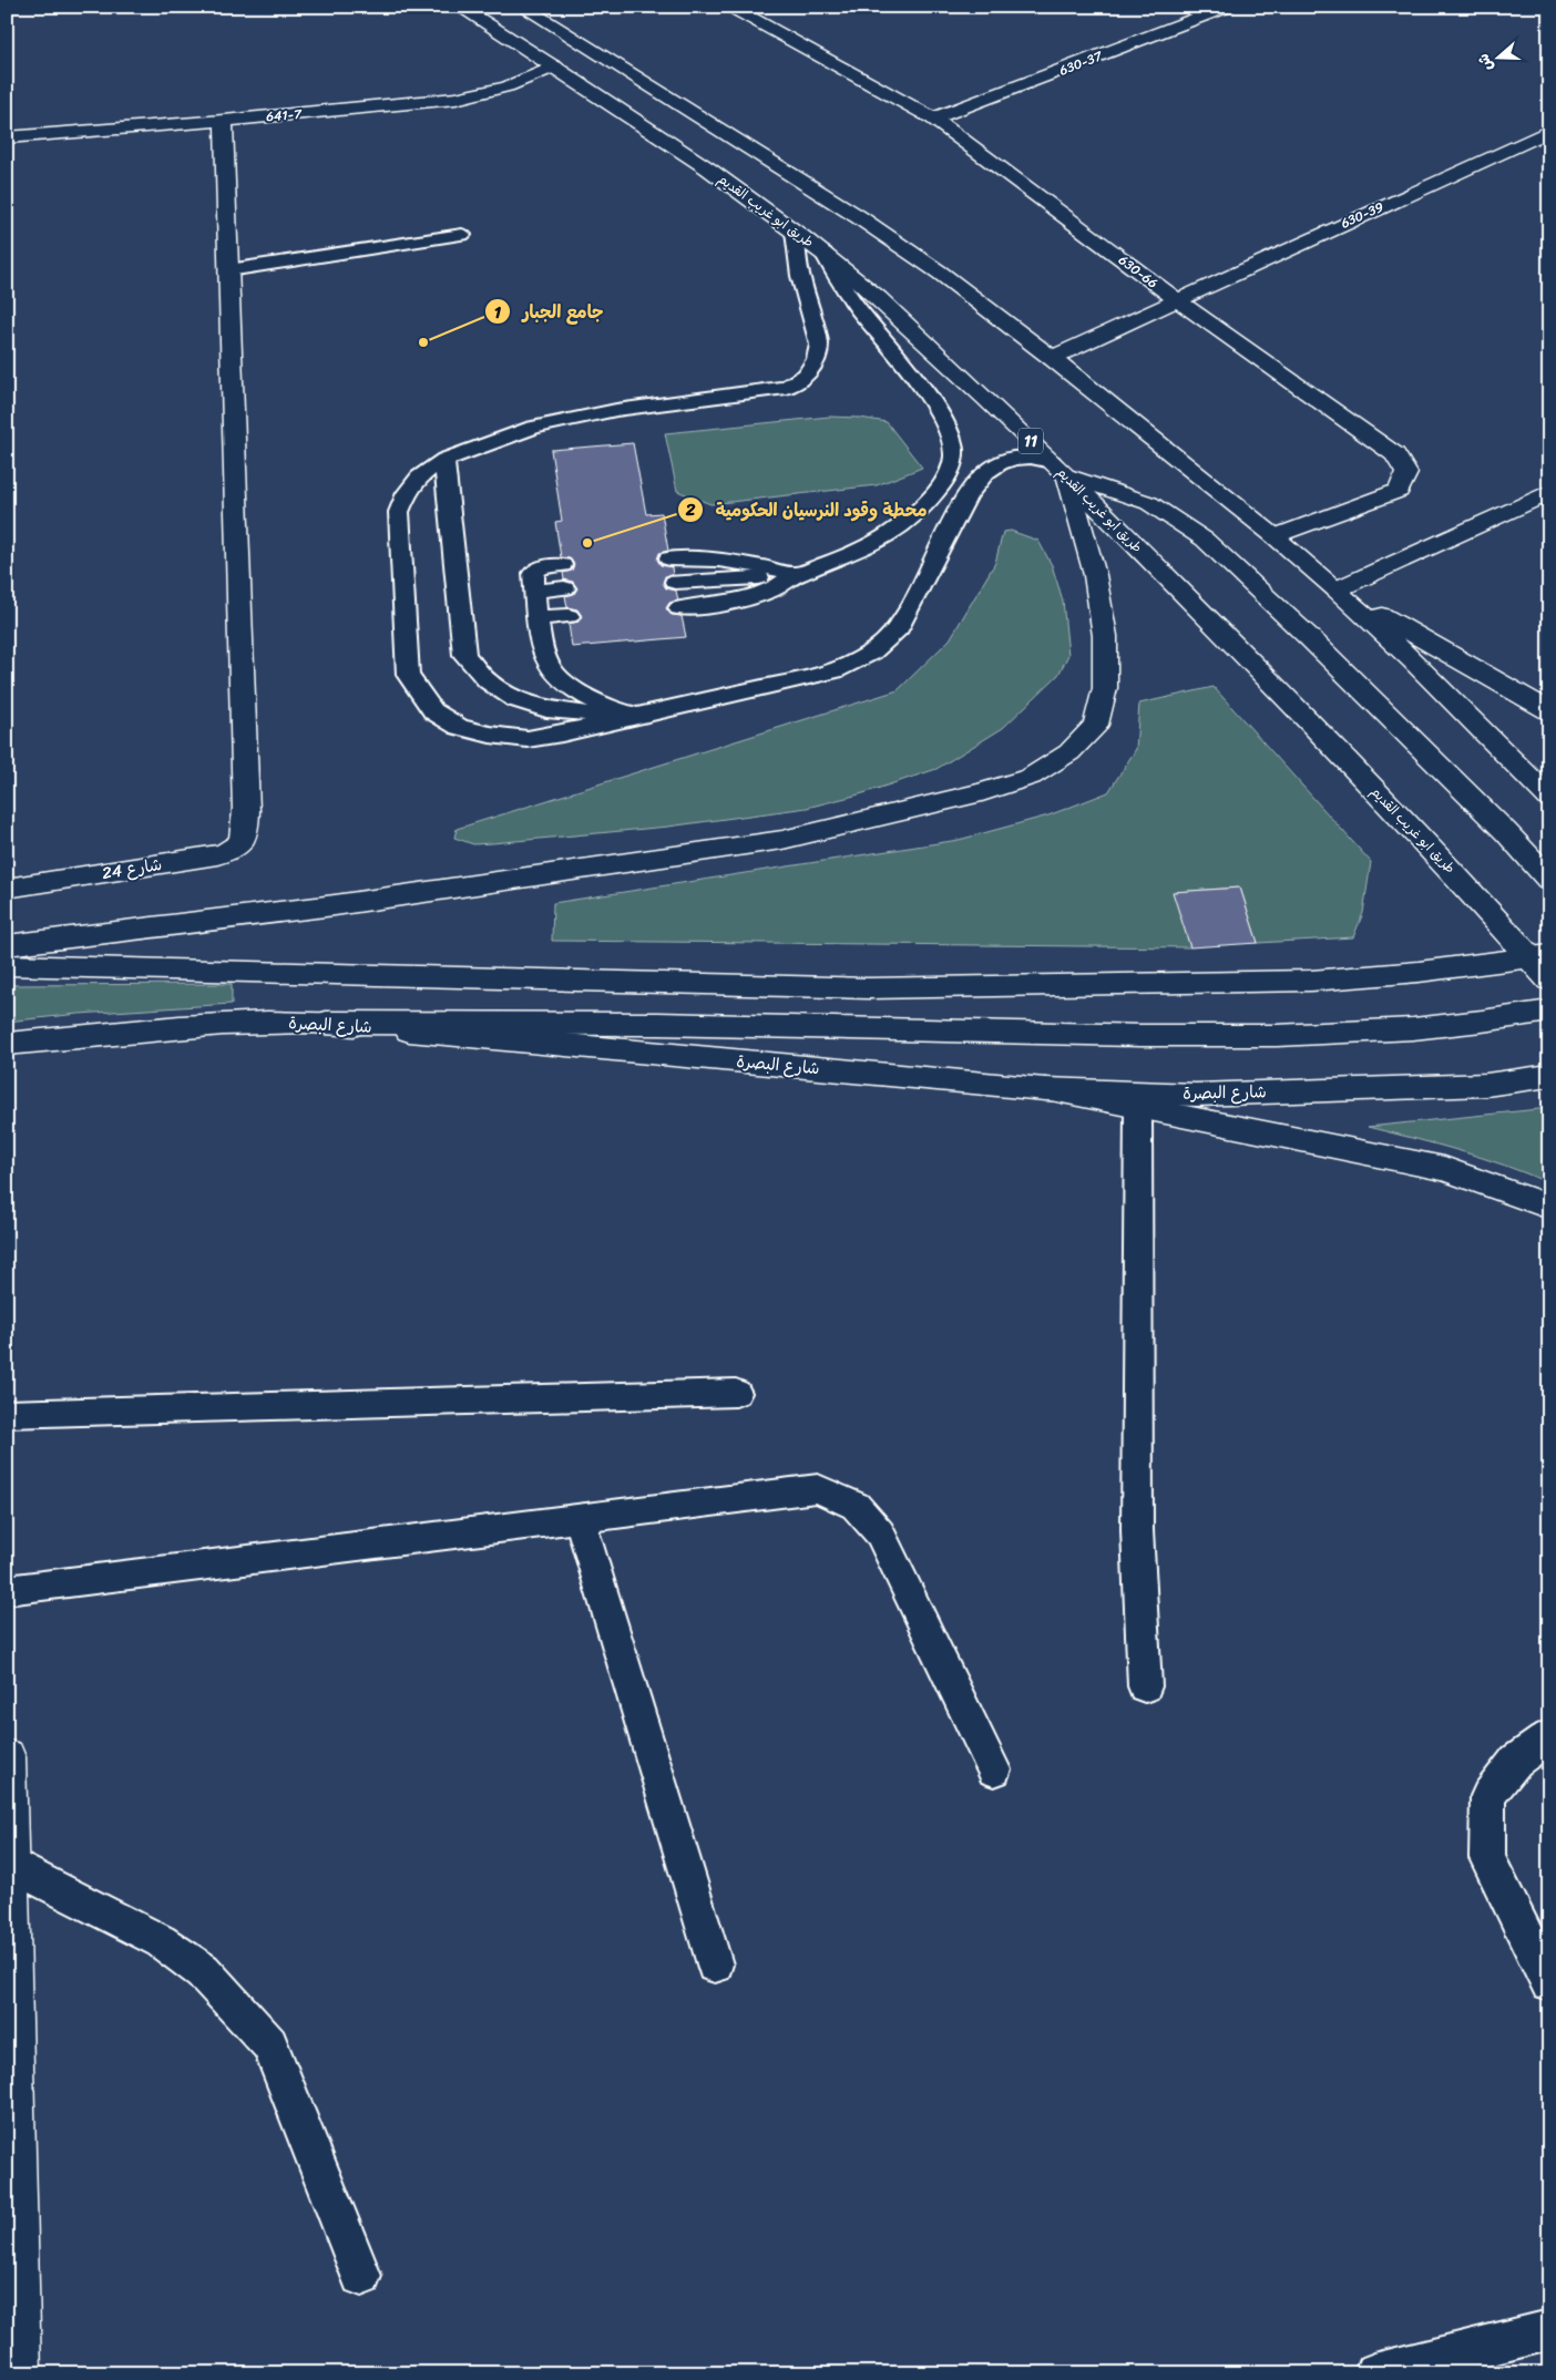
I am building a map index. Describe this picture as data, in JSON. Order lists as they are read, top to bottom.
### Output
{
  "streets": {
    "main road": [
      "630-37",
      "641-7",
      "طريق ابو غريب القديم",
      "630-39",
      "630-66",
      "11",
      "شارع 24",
      "شارع البصرة"
    ]
  },
  "crossings": [
    ["630-37", "630-66"],
    ["641-7", "طريق ابو غريب القديم"],
    ["630-39", "630-66"]
  ],
  "places": ["جامع الجبار", "محطة وقود النرسيان الحكومية"],
  "north": "left"
}
